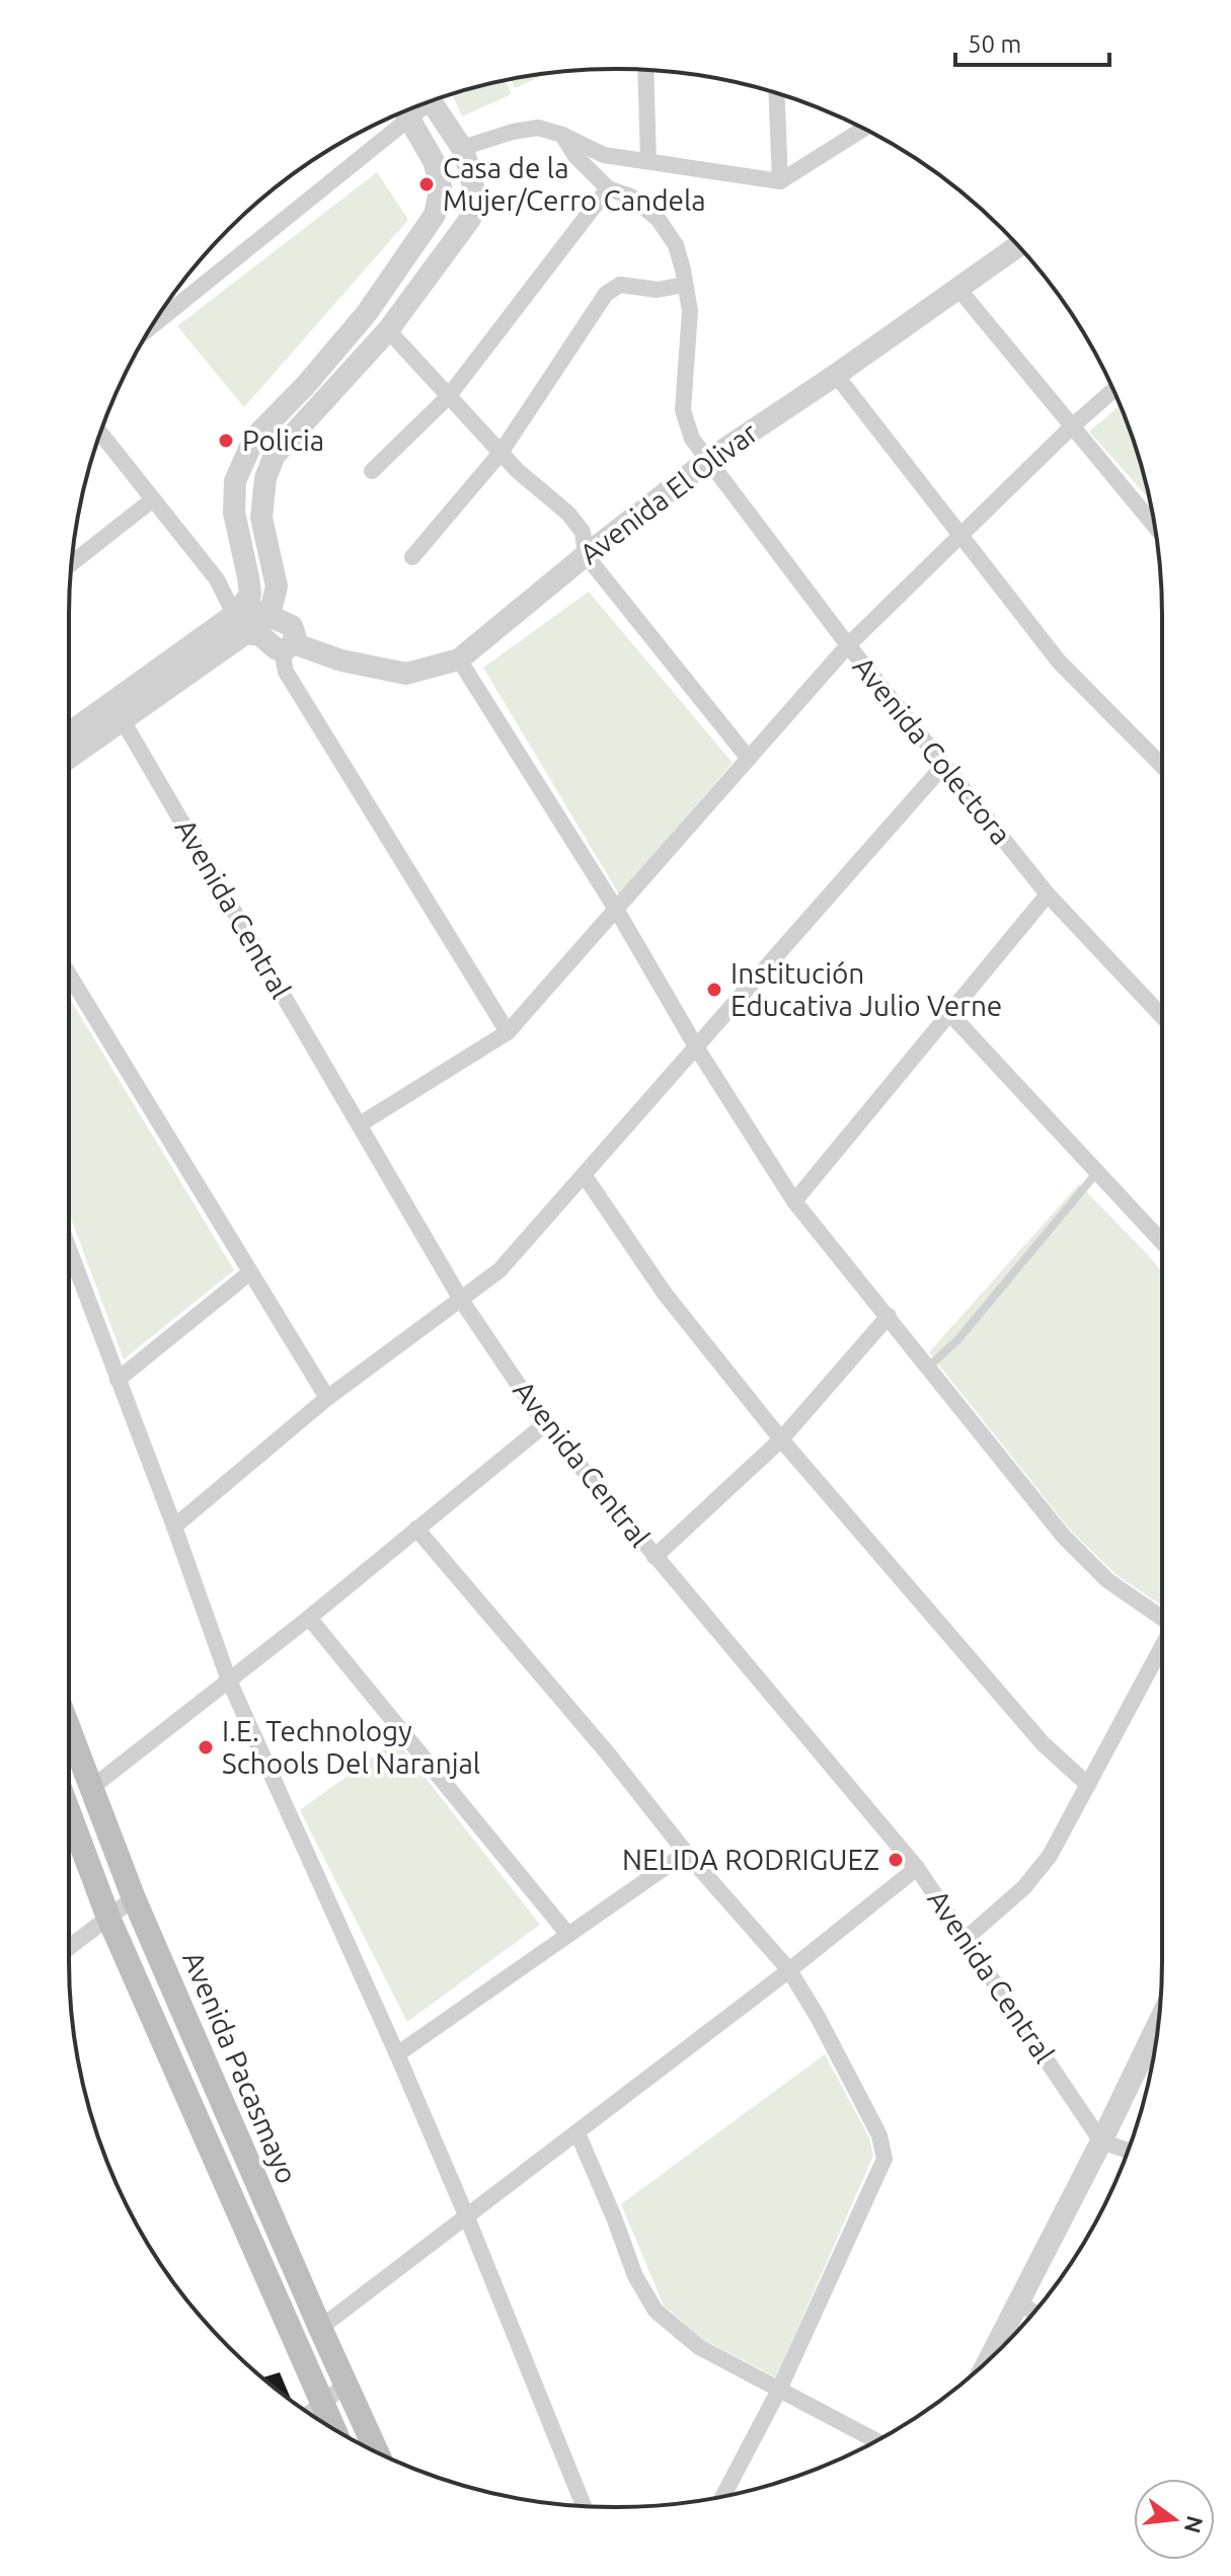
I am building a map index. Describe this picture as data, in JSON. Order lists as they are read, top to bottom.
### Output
{
  "streets": {
    "main road": ["Avenida Pacasmayo"],
    "street": ["Avenida El Olivar", "Avenida Colectora", "Avenida Central"]
  },
  "crossings": [
    ["Avenida El Olivar", "Avenida Colectora"]
  ],
  "places": [
    "Casa de la Mujer/Cerro Candela",
    "Policia",
    "Institución Educativa Julio Verne",
    "I.E. Technology Schools Del Naranjal",
    "NELIDA RODRIGUEZ"
  ],
  "scale_bar": "50 m",
  "north": "right"
}
